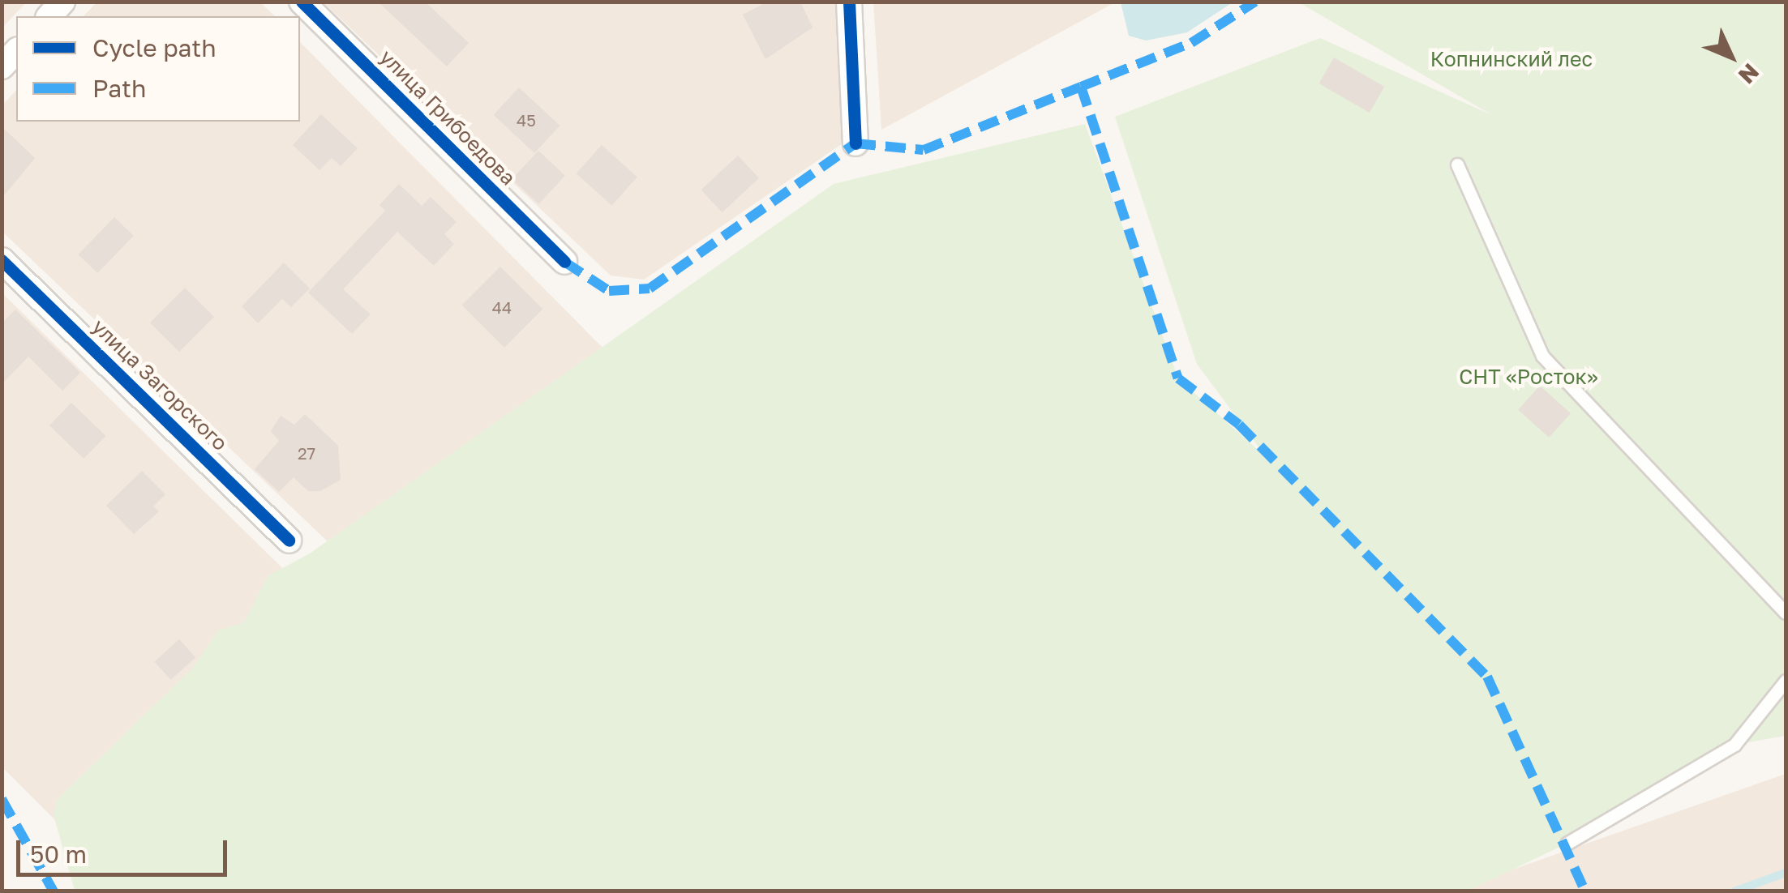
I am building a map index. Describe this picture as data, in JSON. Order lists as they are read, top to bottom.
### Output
{
  "streets": {
    "street": ["улица Грибоедова", "улица Загорского"]
  },
  "parks": ["Копнинский лес", "СНТ «Росток»"],
  "house_numbers": ["45", "44", "27"],
  "legend": ["Cycle path", "Path"],
  "scale_bar": "50 m",
  "north": "bottom right"
}
